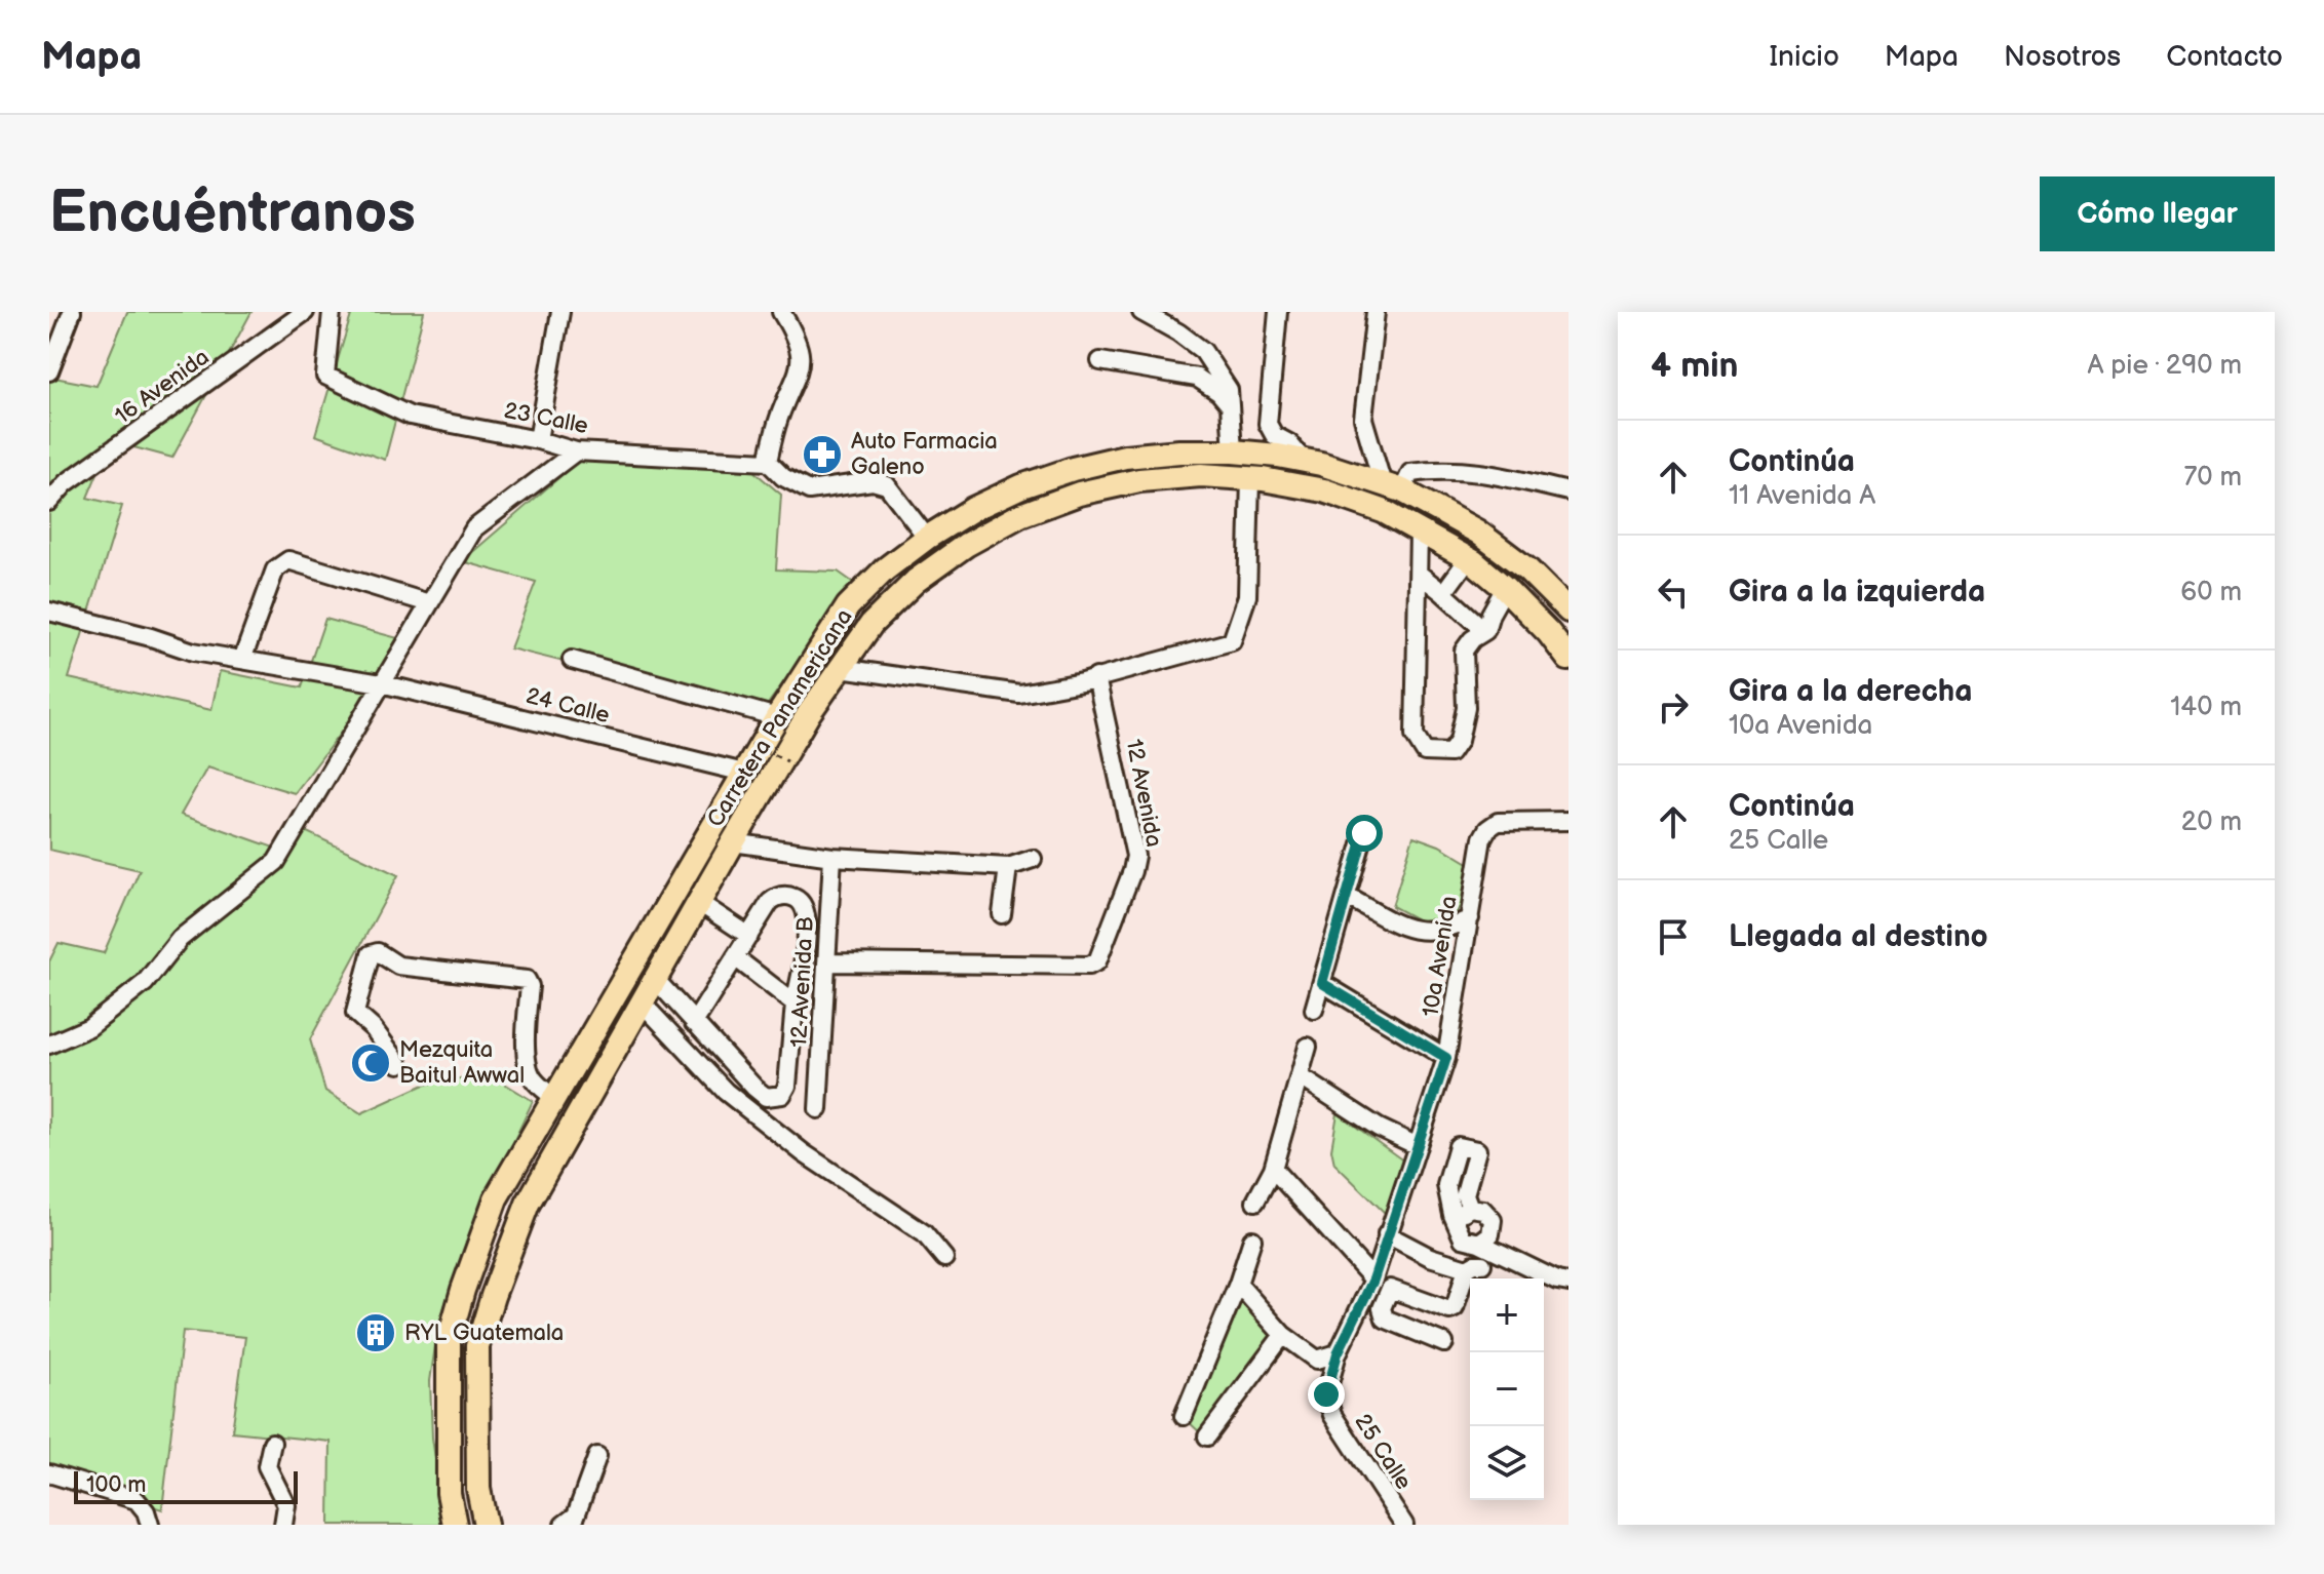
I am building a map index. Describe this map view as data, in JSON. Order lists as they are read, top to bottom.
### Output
{
  "streets": {
    "highway": ["Carretera Panamericana"],
    "street": [
      "16 Avenida",
      "23 Calle",
      "24 Calle",
      "12 Avenida",
      "10a Avenida",
      "12 Avenida B",
      "25 Calle"
    ]
  },
  "crossings": [
    ["24 Calle", "Carretera Panamericana"],
    ["12 Avenida", "12 Avenida B"],
    ["10a Avenida", "25 Calle"]
  ],
  "places": {
    "pharmacy": ["Auto Farmacia Galeno"],
    "mosque": ["Mezquita Baitul Awwal"],
    "building": ["RYL Guatemala"]
  },
  "scale_bar": "100 m",
  "page": {
    "header": "Mapa",
    "nav": [
      "Inicio",
      "Mapa",
      "Nosotros",
      "Contacto"
    ],
    "buttons": "Cómo llegar",
    "title": "Encuéntranos",
    "heading": ["4 min", "A pie · 290 m"],
    "list": [
      ["Continúa", "11 Avenida A", "70 m"],
      ["Gira a la izquierda", "60 m"],
      ["Gira a la derecha", "10a Avenida", "140 m"],
      ["Continúa", "25 Calle", "20 m"],
      "Llegada al destino"
    ],
    "map_buttons": ["+", "−"],
    "scale": "100 m"
  }
}
